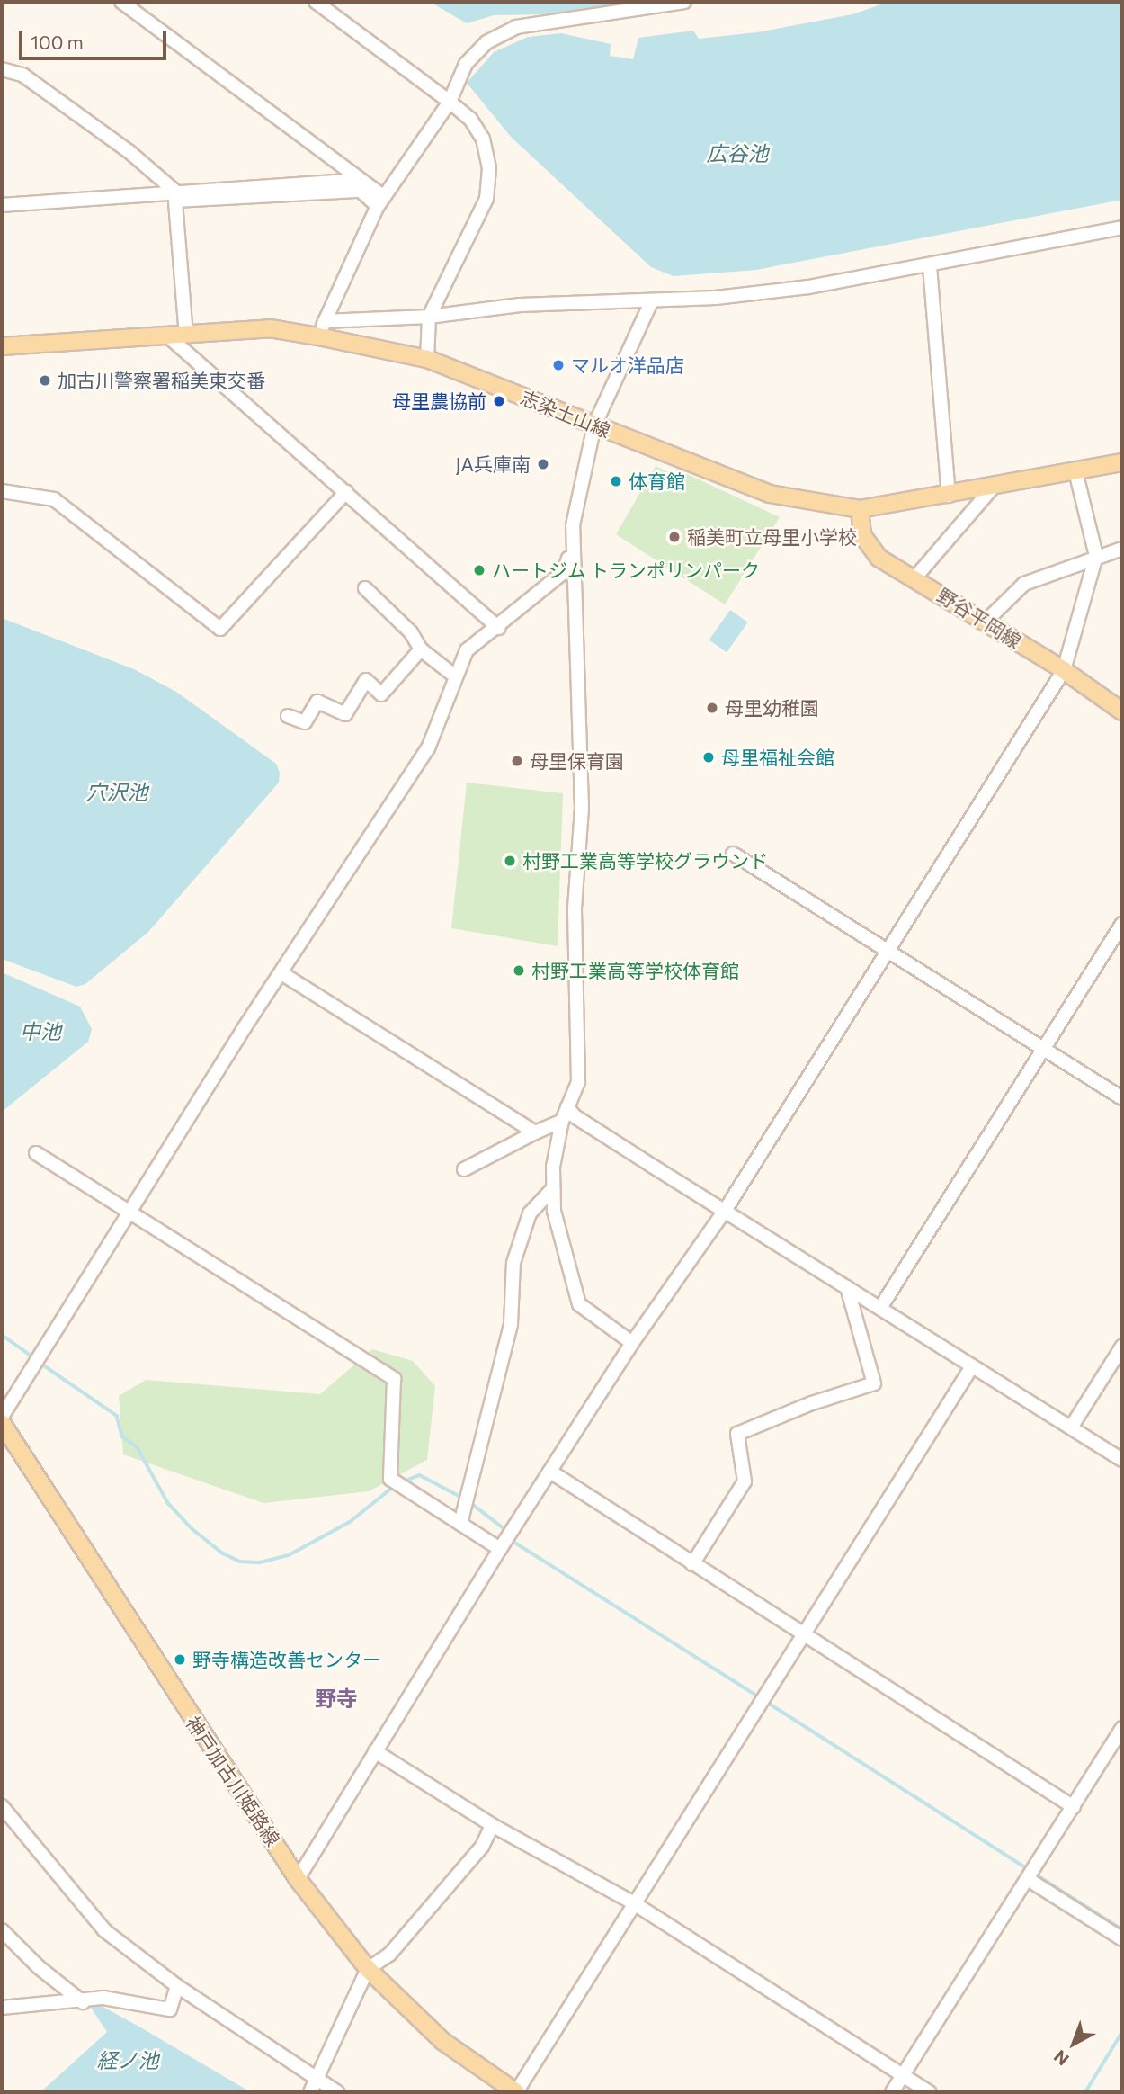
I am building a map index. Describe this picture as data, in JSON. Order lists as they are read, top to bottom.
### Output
{
  "streets": {
    "main road": ["志染土山線", "野谷平岡線", "神戸加古川姫路線"]
  },
  "crossings": [
    ["志染土山線", "野谷平岡線"]
  ],
  "districts": ["野寺"],
  "water": [
    "広谷池",
    "穴沢池",
    "中池",
    "経ノ池"
  ],
  "places": [
    "マルオ洋品店",
    "加古川警察署稲美東交番",
    "母里農協前",
    "JA兵庫南",
    "体育館",
    "稲美町立母里小学校",
    "ハートジム トランポリンパーク",
    "母里幼稚園",
    "母里福祉会館",
    "母里保育園",
    "村野工業高等学校グラウンド",
    "村野工業高等学校体育館",
    "野寺構造改善センター"
  ],
  "scale_bar": "100 m",
  "north": "bottom left"
}
